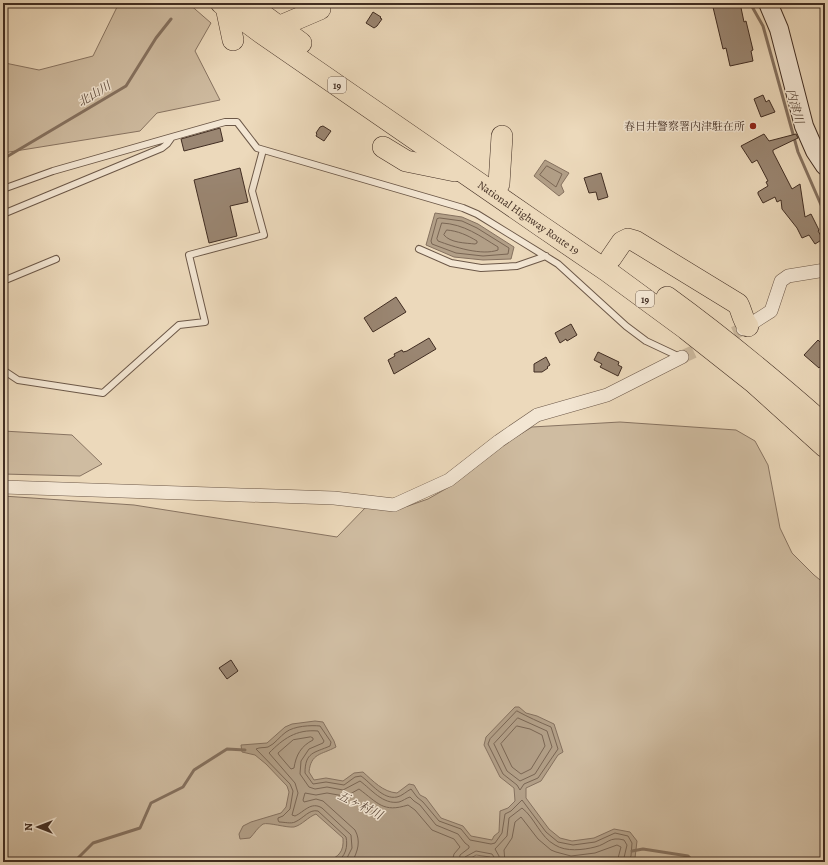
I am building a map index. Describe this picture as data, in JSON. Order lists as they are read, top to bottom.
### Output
{
  "streets": {
    "highway": ["19", "National Highway Route 19"]
  },
  "water": ["北山川", "内津川", "五ヶ村川"],
  "places": ["春日井警察署内津駐在所"],
  "north": "left"
}
